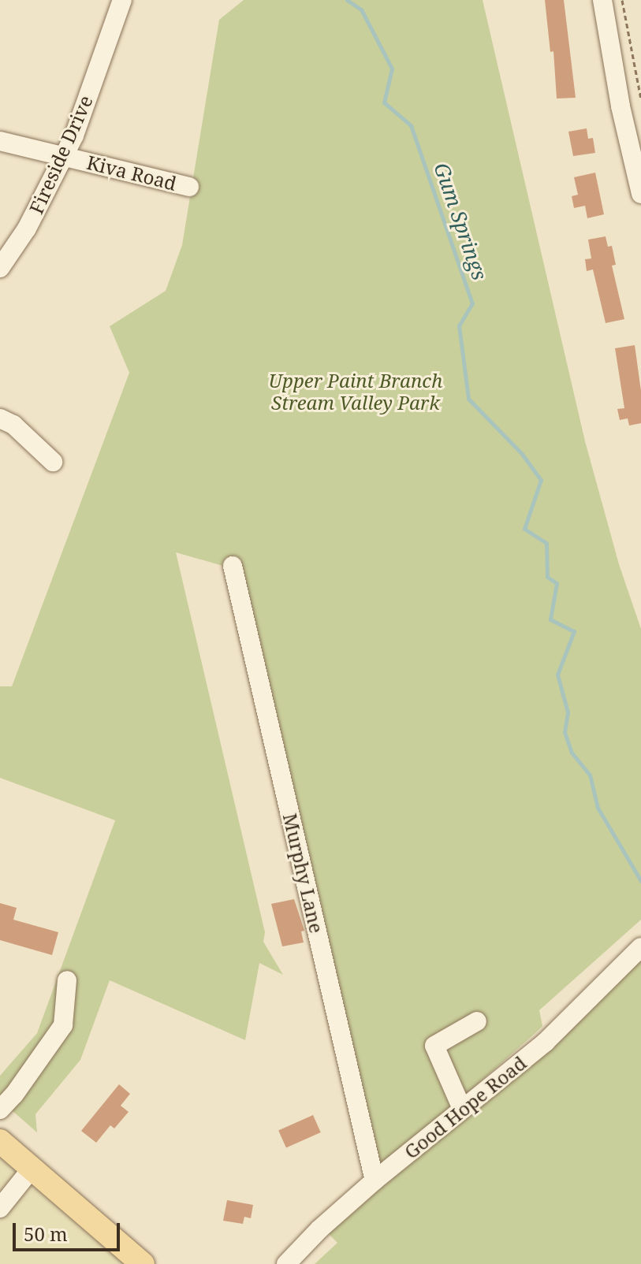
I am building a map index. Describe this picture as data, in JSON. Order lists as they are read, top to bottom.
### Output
{
  "streets": {
    "street": [
      "Fireside Drive",
      "Kiva Road",
      "Murphy Lane",
      "Good Hope Road"
    ]
  },
  "crossings": [
    ["Fireside Drive", "Kiva Road"],
    ["Murphy Lane", "Good Hope Road"]
  ],
  "water": ["Gum Springs"],
  "parks": ["Upper Paint Branch Stream Valley Park"],
  "scale_bar": "50 m"
}
